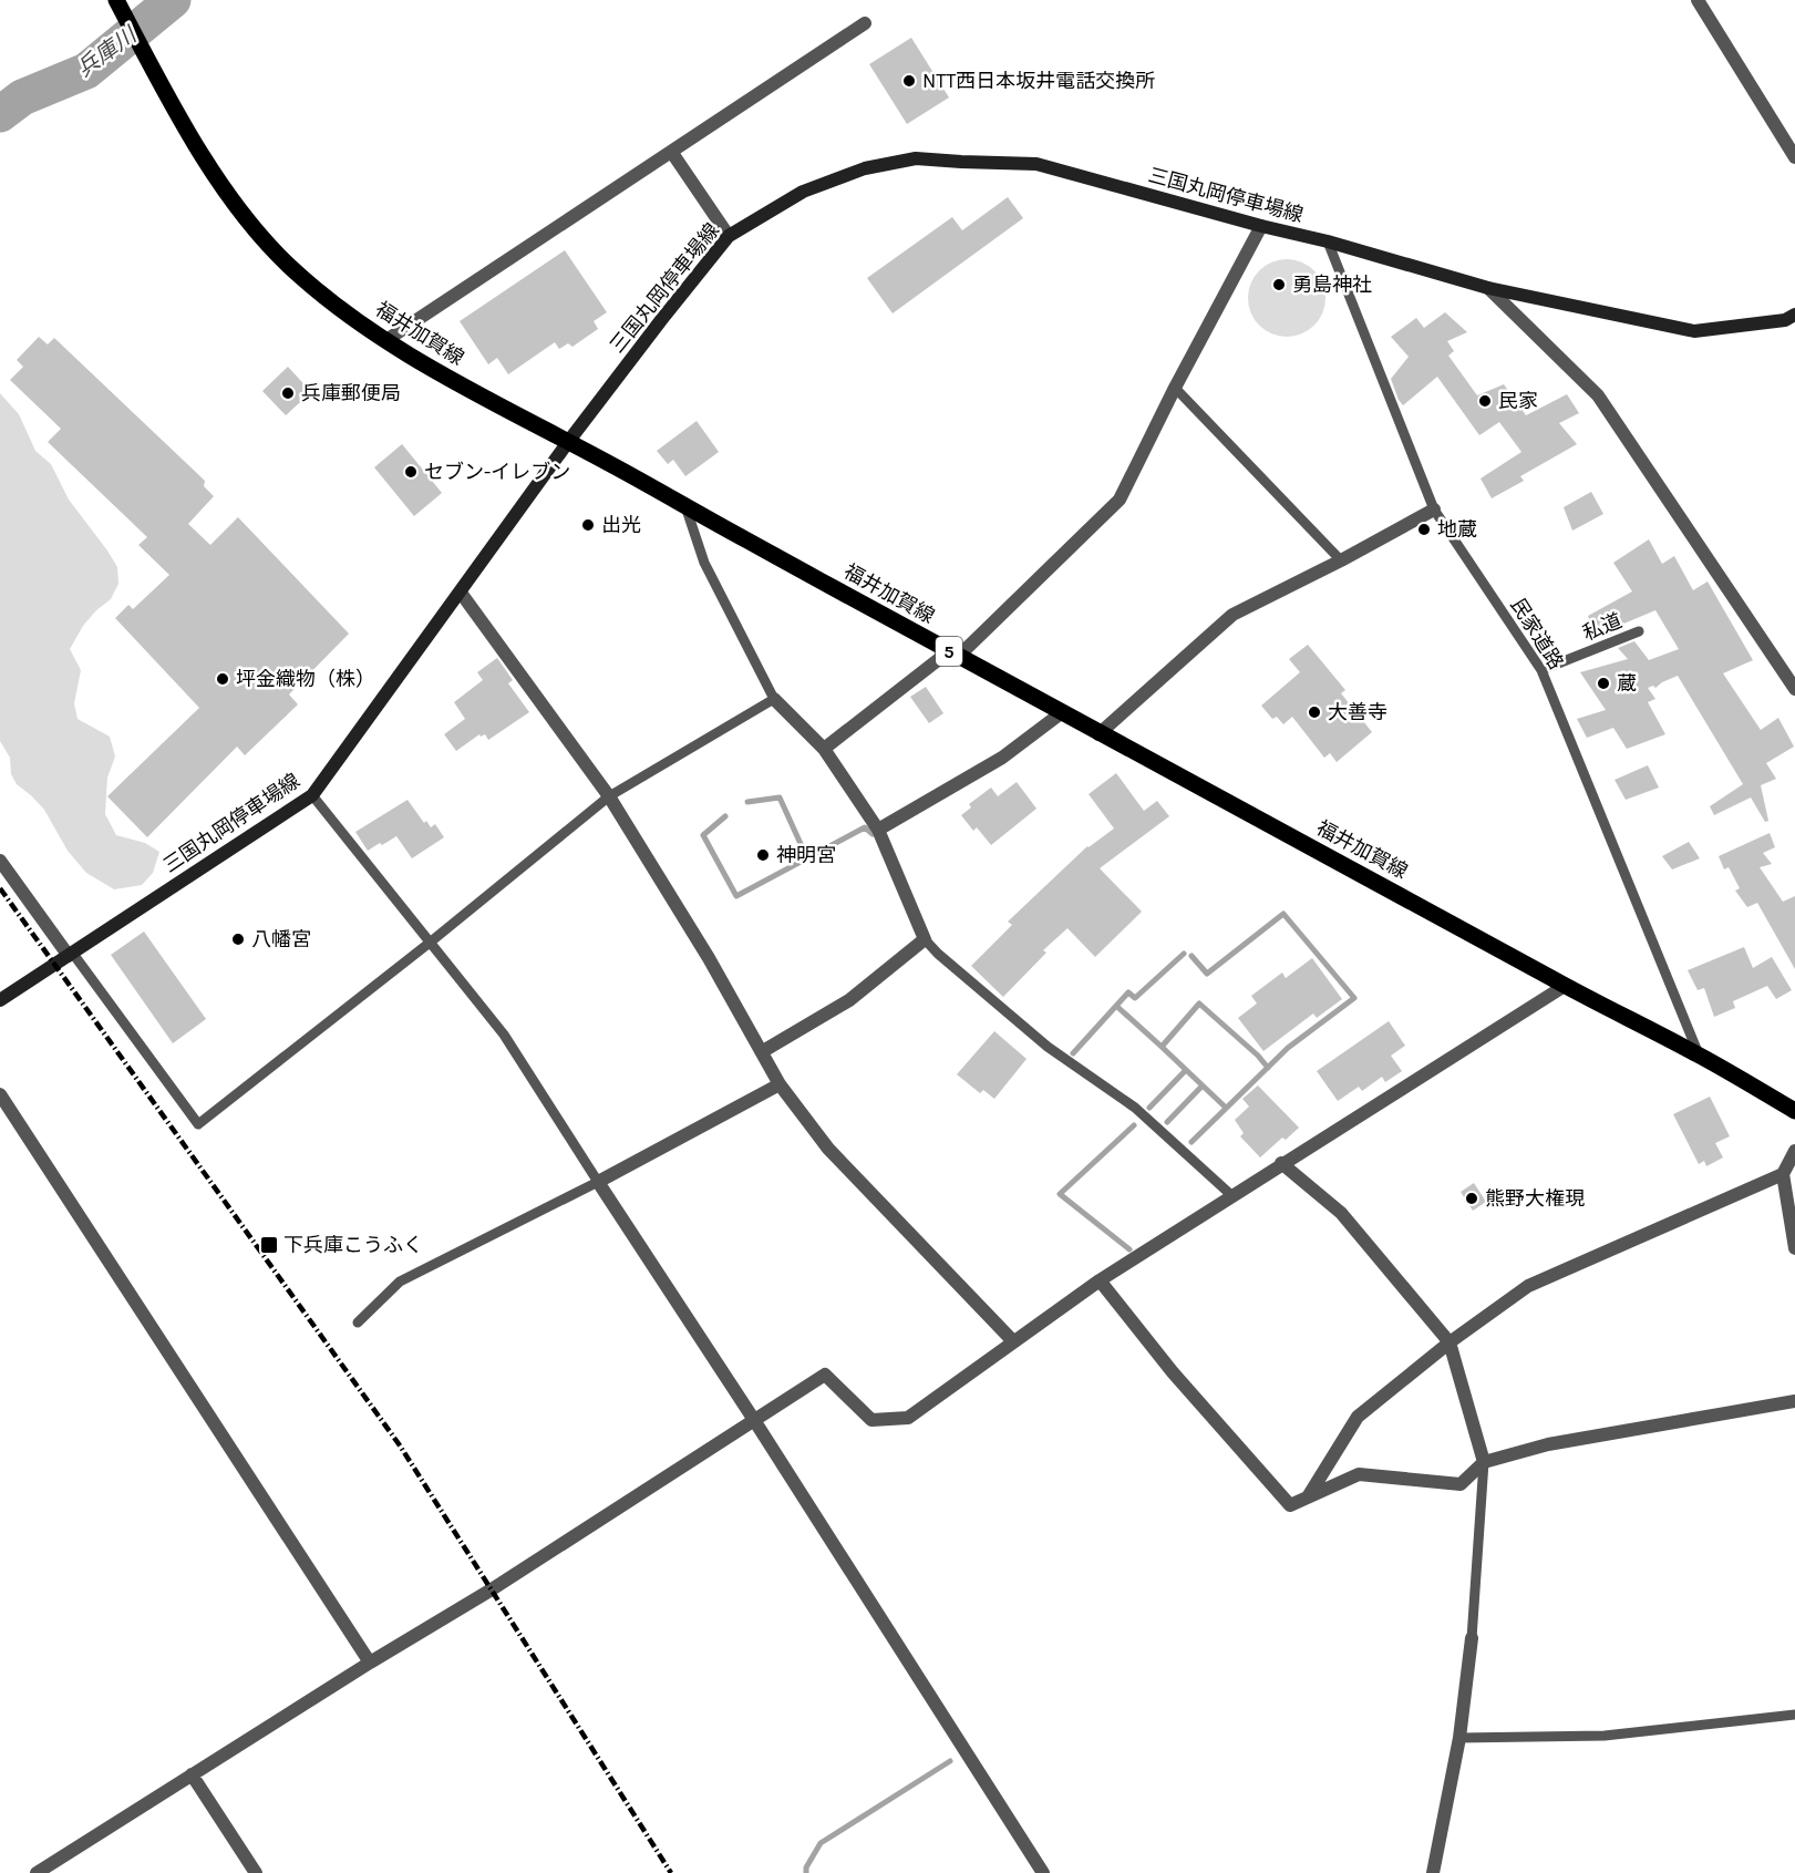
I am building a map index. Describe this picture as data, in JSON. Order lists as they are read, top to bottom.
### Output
{
  "streets": {
    "main road": ["三国丸岡停車場線", "福井加賀線", "5"],
    "lane": ["私道", "民家道路"]
  },
  "crossings": [
    ["三国丸岡停車場線", "福井加賀線"],
    ["三国丸岡停車場線", "民家道路"],
    ["福井加賀線", "民家道路"],
    ["私道", "民家道路"]
  ],
  "water": ["兵庫川"],
  "places": {
    "other": [
      "NTT西日本坂井電話交換所",
      "勇島神社",
      "兵庫郵便局",
      "民家",
      "セブン-イレブン",
      "出光",
      "地蔵",
      "坪金織物（株）",
      "蔵",
      "大善寺",
      "神明宮",
      "八幡宮",
      "熊野大権現"
    ],
    "transit": ["下兵庫こうふく"]
  }
}
